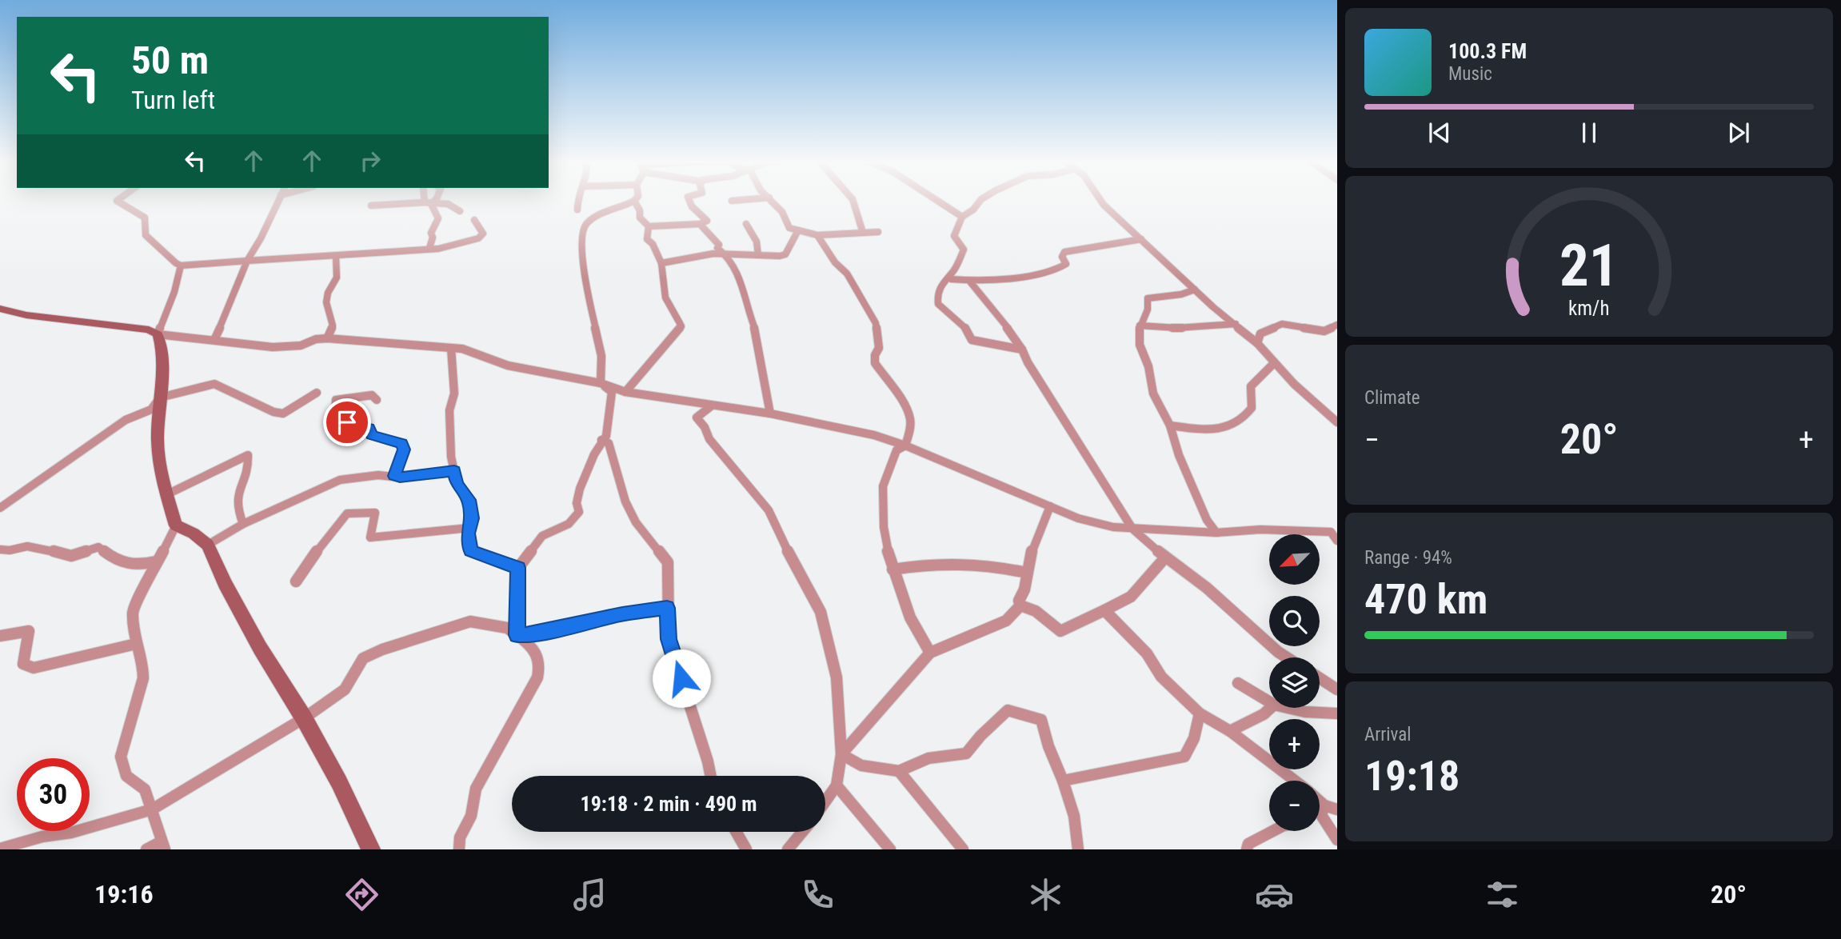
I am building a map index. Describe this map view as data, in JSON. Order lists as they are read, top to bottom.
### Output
{
  "north": "bottom left",
  "page": {
    "turn": ["50 m", "Turn left"],
    "song": ["100.3 FM", "Music"],
    "tile": [
      "Climate",
      ["Range · 94%", "470 km"],
      ["Arrival", "19:18"]
    ],
    "heat": ["−", "20°", "+"],
    "map_buttons": ["+", "−"],
    "limit": "30",
    "trip": "19:18 · 2 min · 490 m",
    "tabs": ["19:16", "20°"],
    "gauge": ["21", "km/h"]
  }
}
